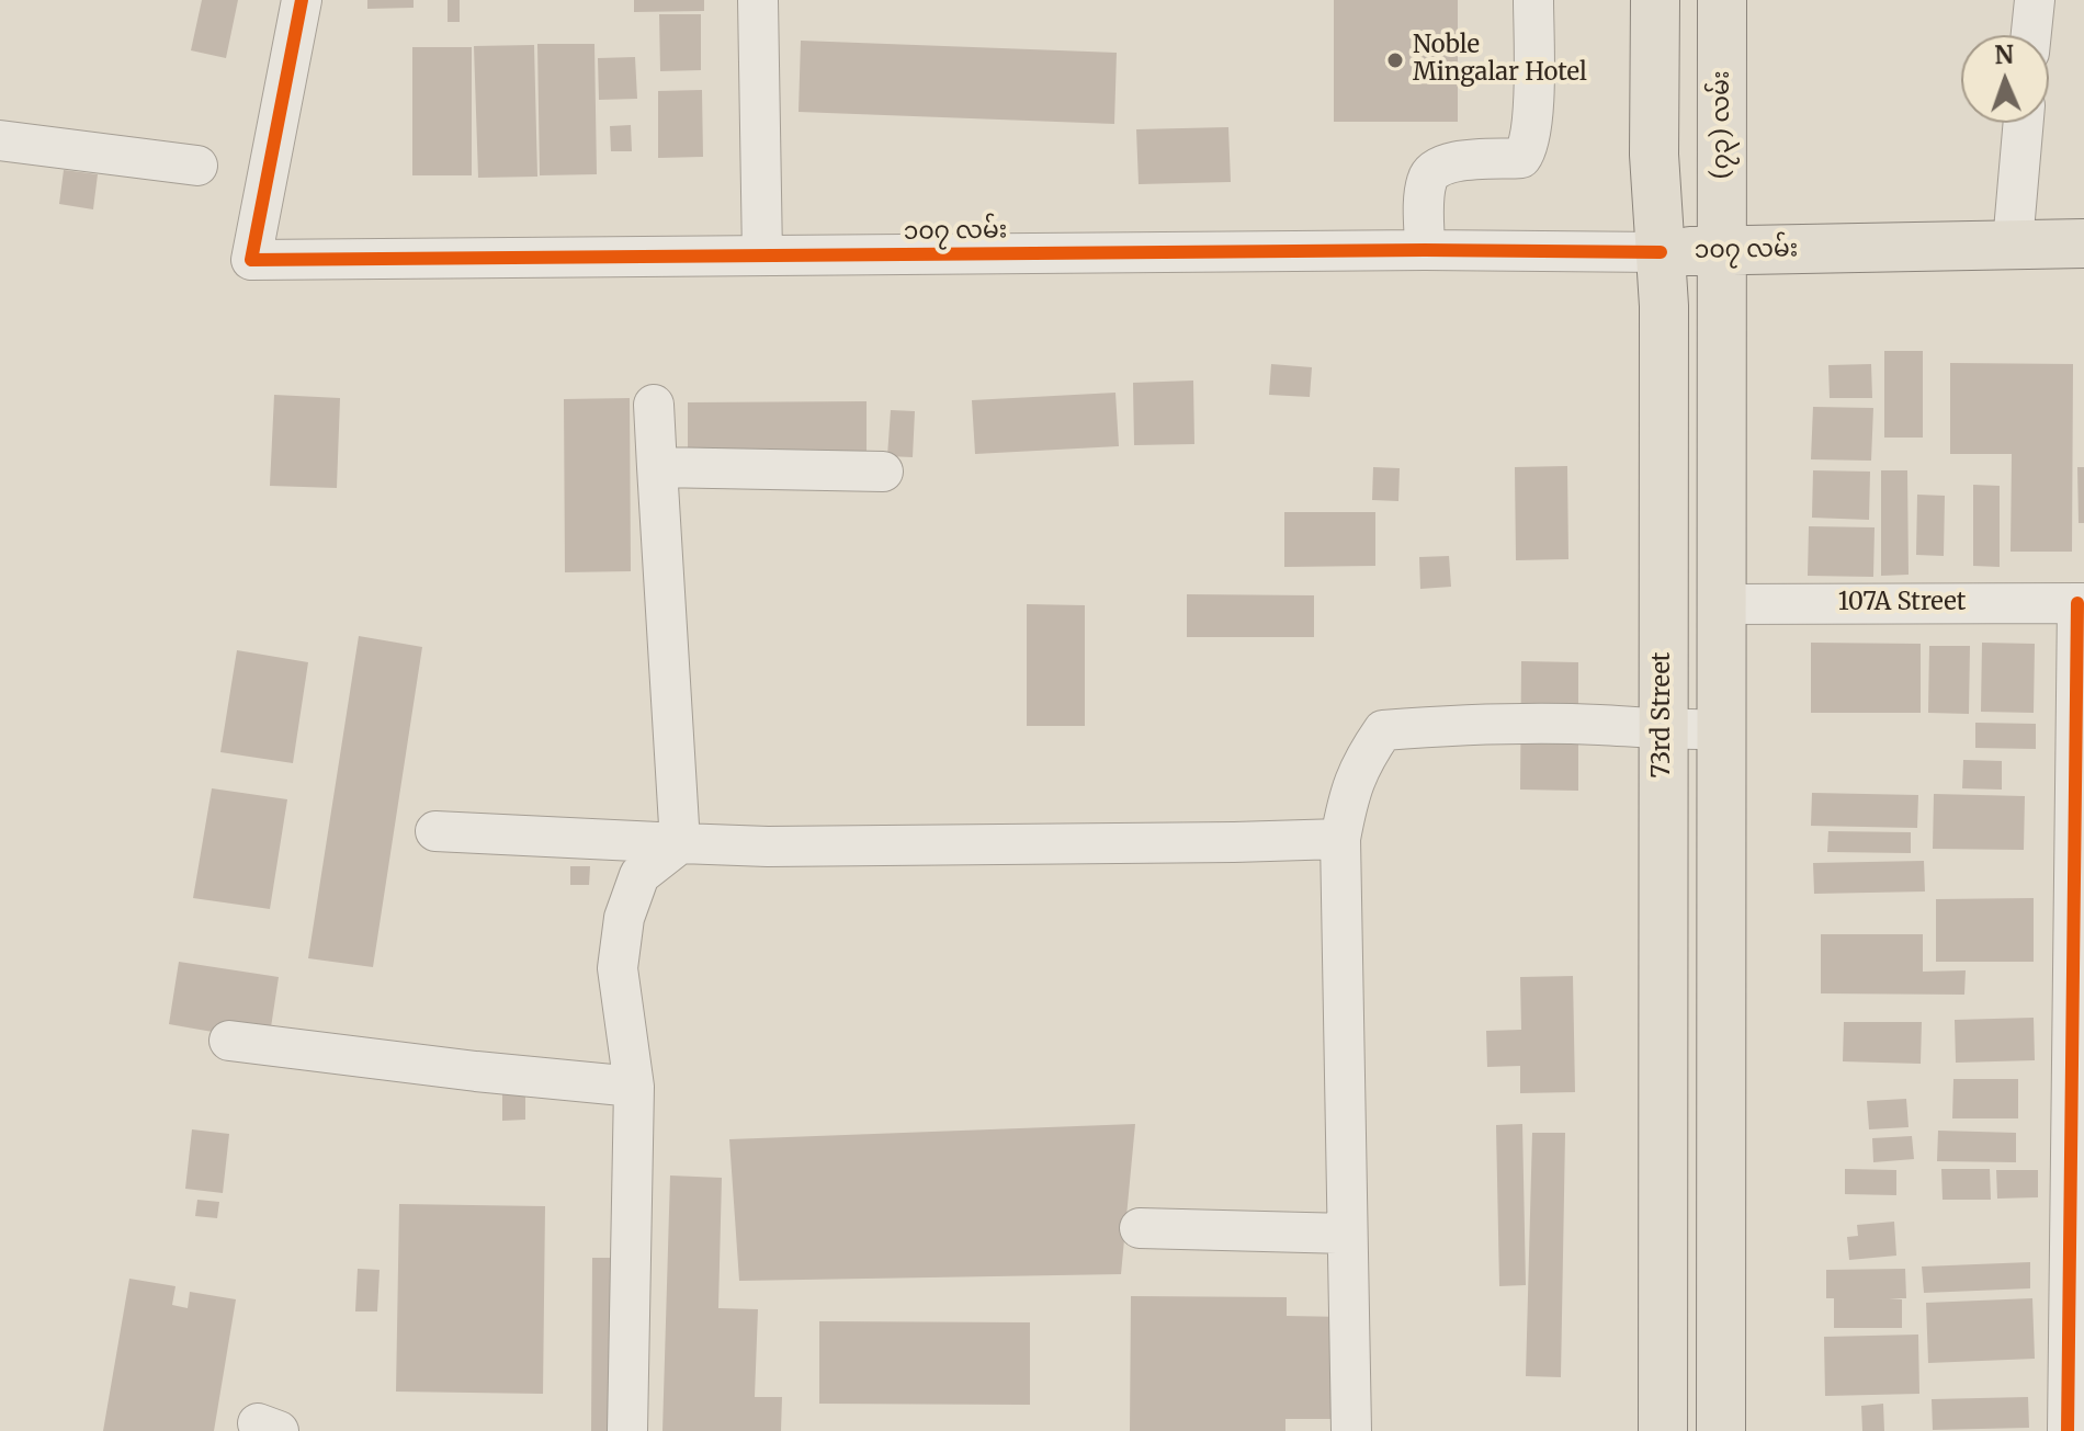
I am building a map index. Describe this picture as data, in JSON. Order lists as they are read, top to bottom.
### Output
{
  "streets": {
    "main road": ["(၇၃) လမ်း", "၁၀၇ လမ်း", "73rd Street"],
    "street": ["107A Street"]
  },
  "crossings": [
    ["(၇၃) လမ်း", "၁၀၇ လမ်း"],
    ["၁၀၇ လမ်း", "73rd Street"]
  ],
  "places": ["Noble Mingalar Hotel"],
  "north": "top"
}
